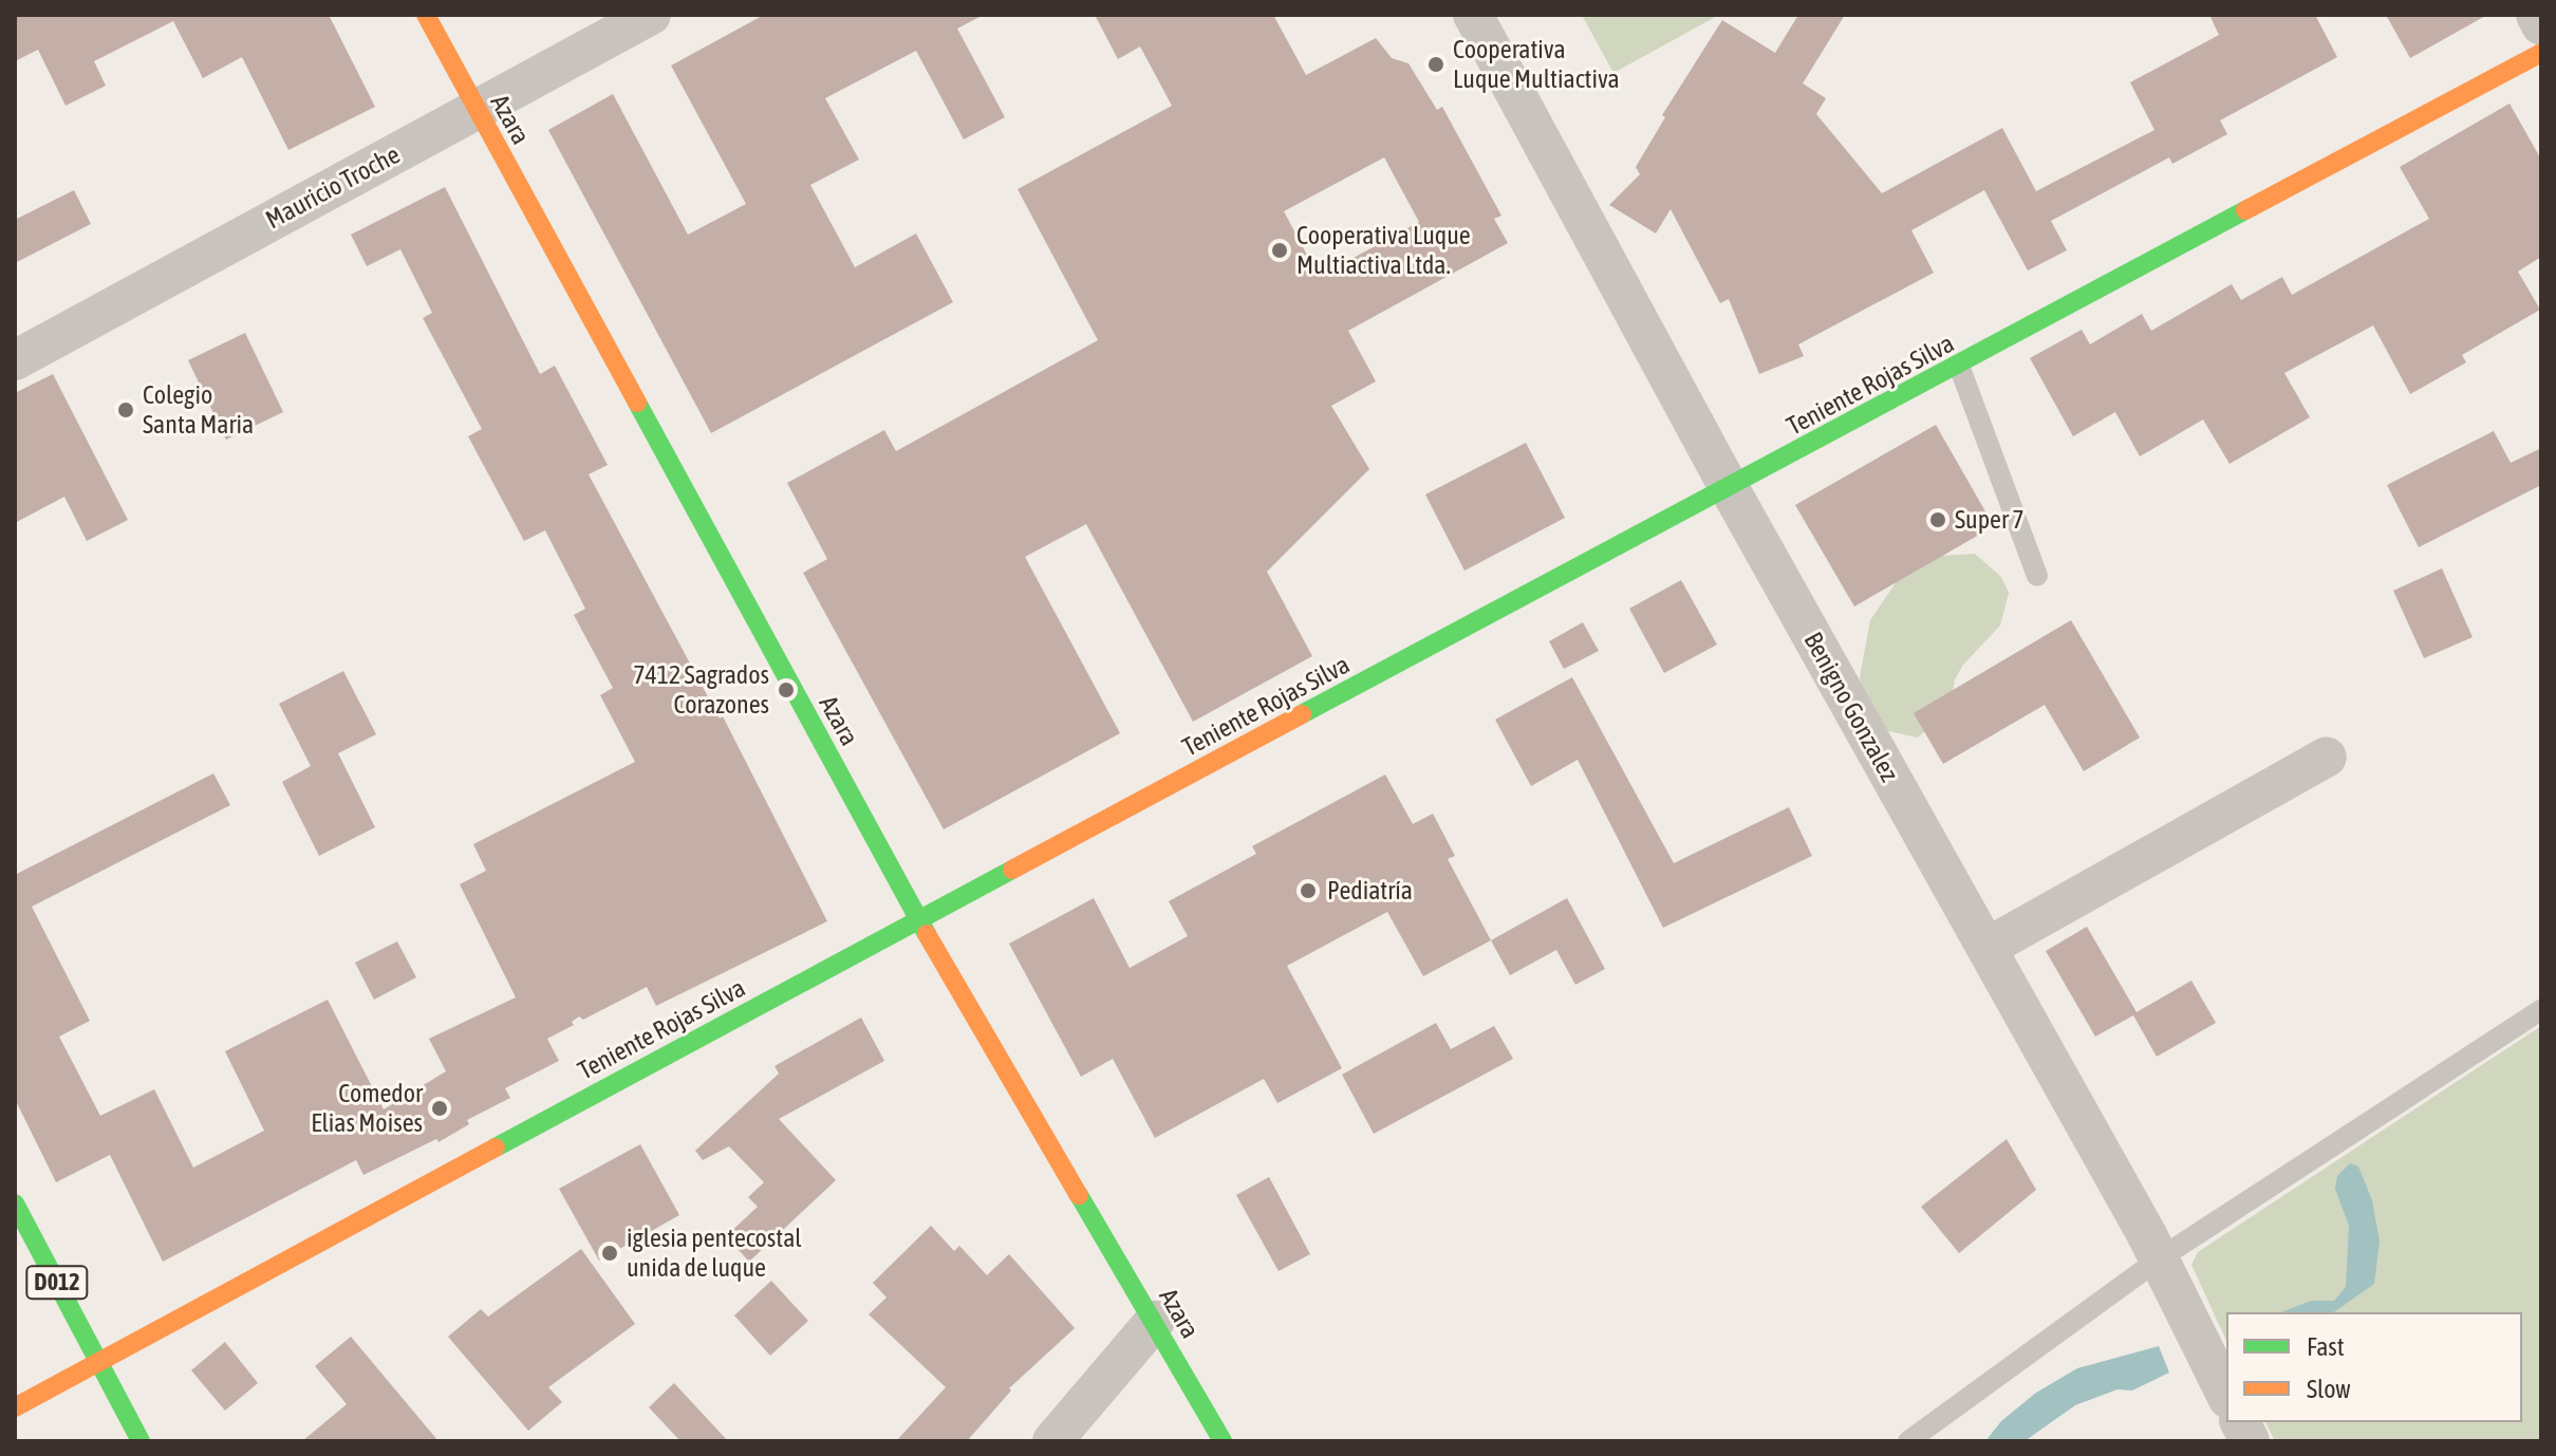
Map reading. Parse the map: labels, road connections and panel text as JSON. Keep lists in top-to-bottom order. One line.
{"streets":{"main road":["Azara","Teniente Rojas Silva","D012"],"street":["Mauricio Troche","Benigno Gonzalez"]},"crossings":[["Azara","Mauricio Troche"],["Azara","Teniente Rojas Silva"],["Teniente Rojas Silva","Benigno Gonzalez"],["Teniente Rojas Silva","D012"]],"places":["Cooperativa Luque Multiactiva","Cooperativa Luque Multiactiva Ltda.","Colegio Santa Maria","Super 7","7412 Sagrados Corazones","Pediatría","Comedor Elias Moises","iglesia pentecostal unida de luque"],"legend":["Fast","Slow"]}
